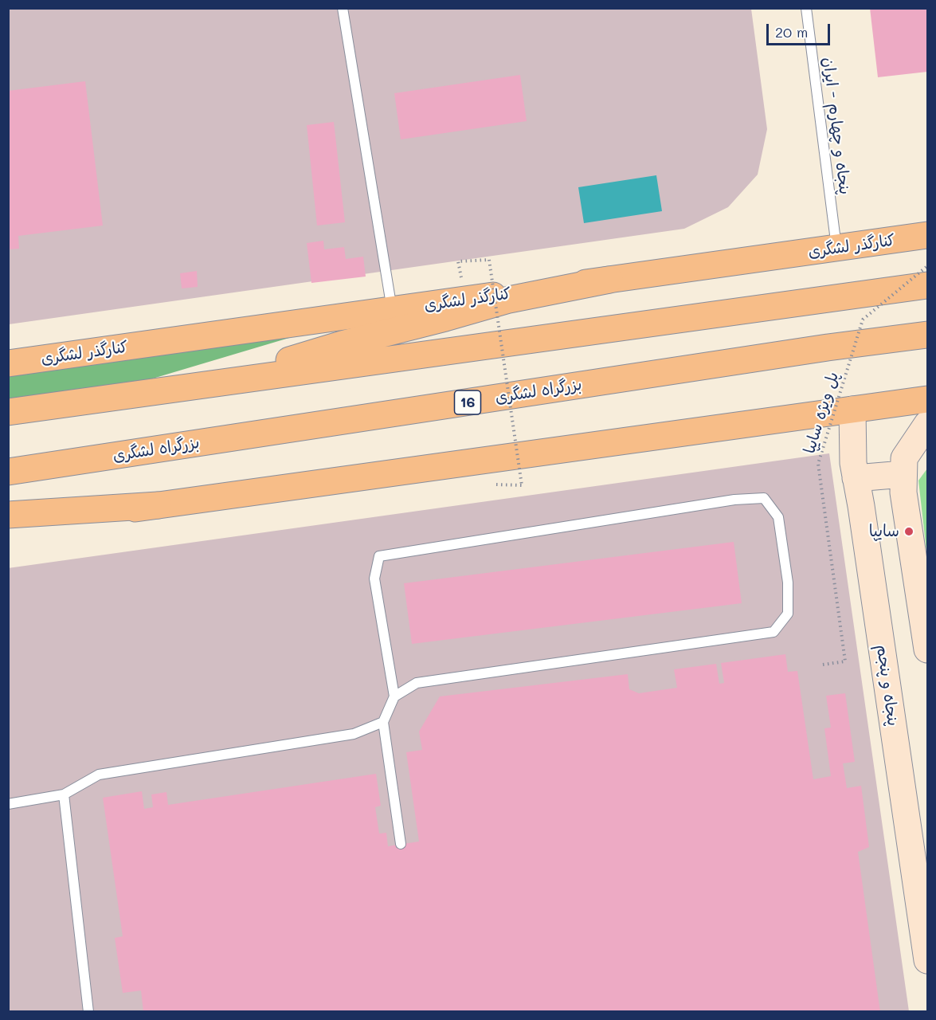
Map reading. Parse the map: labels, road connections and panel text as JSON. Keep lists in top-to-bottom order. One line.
{"streets":{"main road":["کنارگذر لشگری","بزرگراه لشگری","16","پنجاه و پنجم"],"lane":["پنجاه و چهارم - ایران"],"path":["پل ویژه سایپا"]},"crossings":[["پنجاه و چهارم - ایران","کنارگذر لشگری"]],"places":["سایپا"],"scale_bar":"20 m"}
